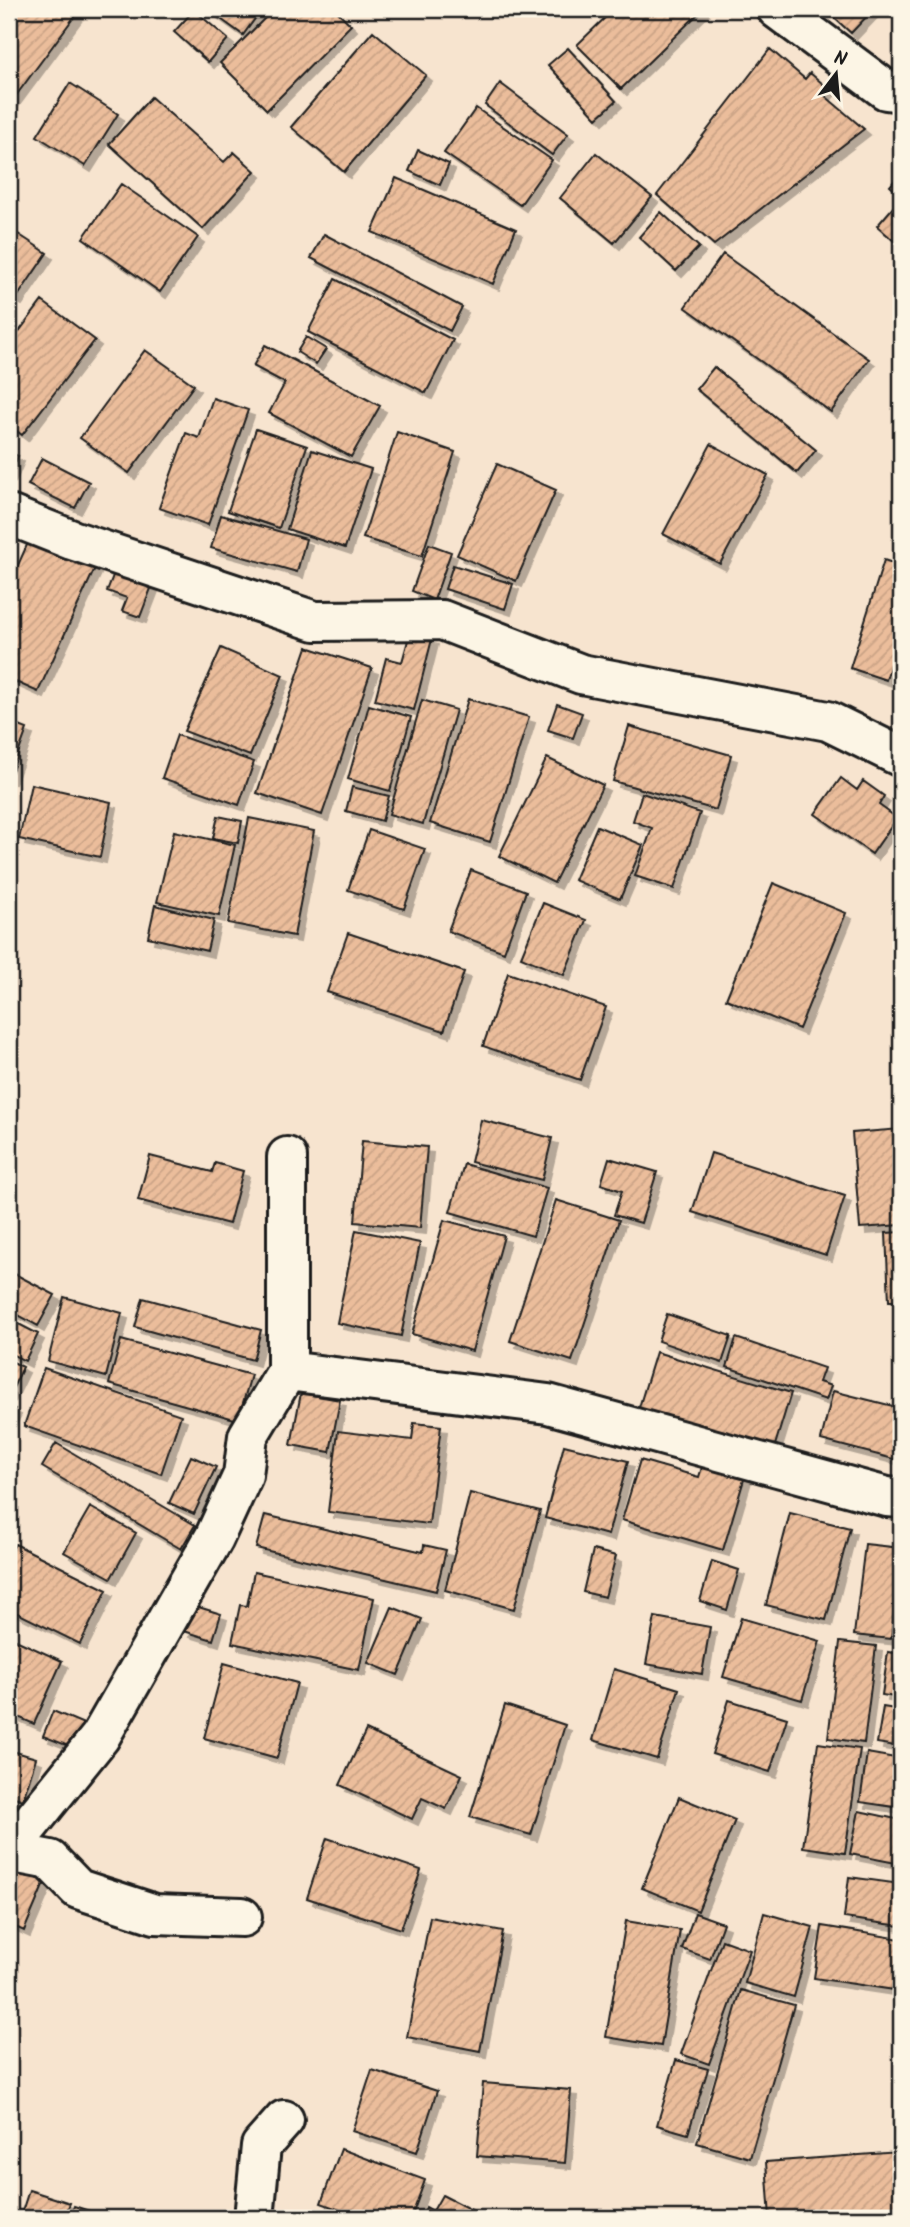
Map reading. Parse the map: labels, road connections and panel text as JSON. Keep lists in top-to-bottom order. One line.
{"north":"top"}
